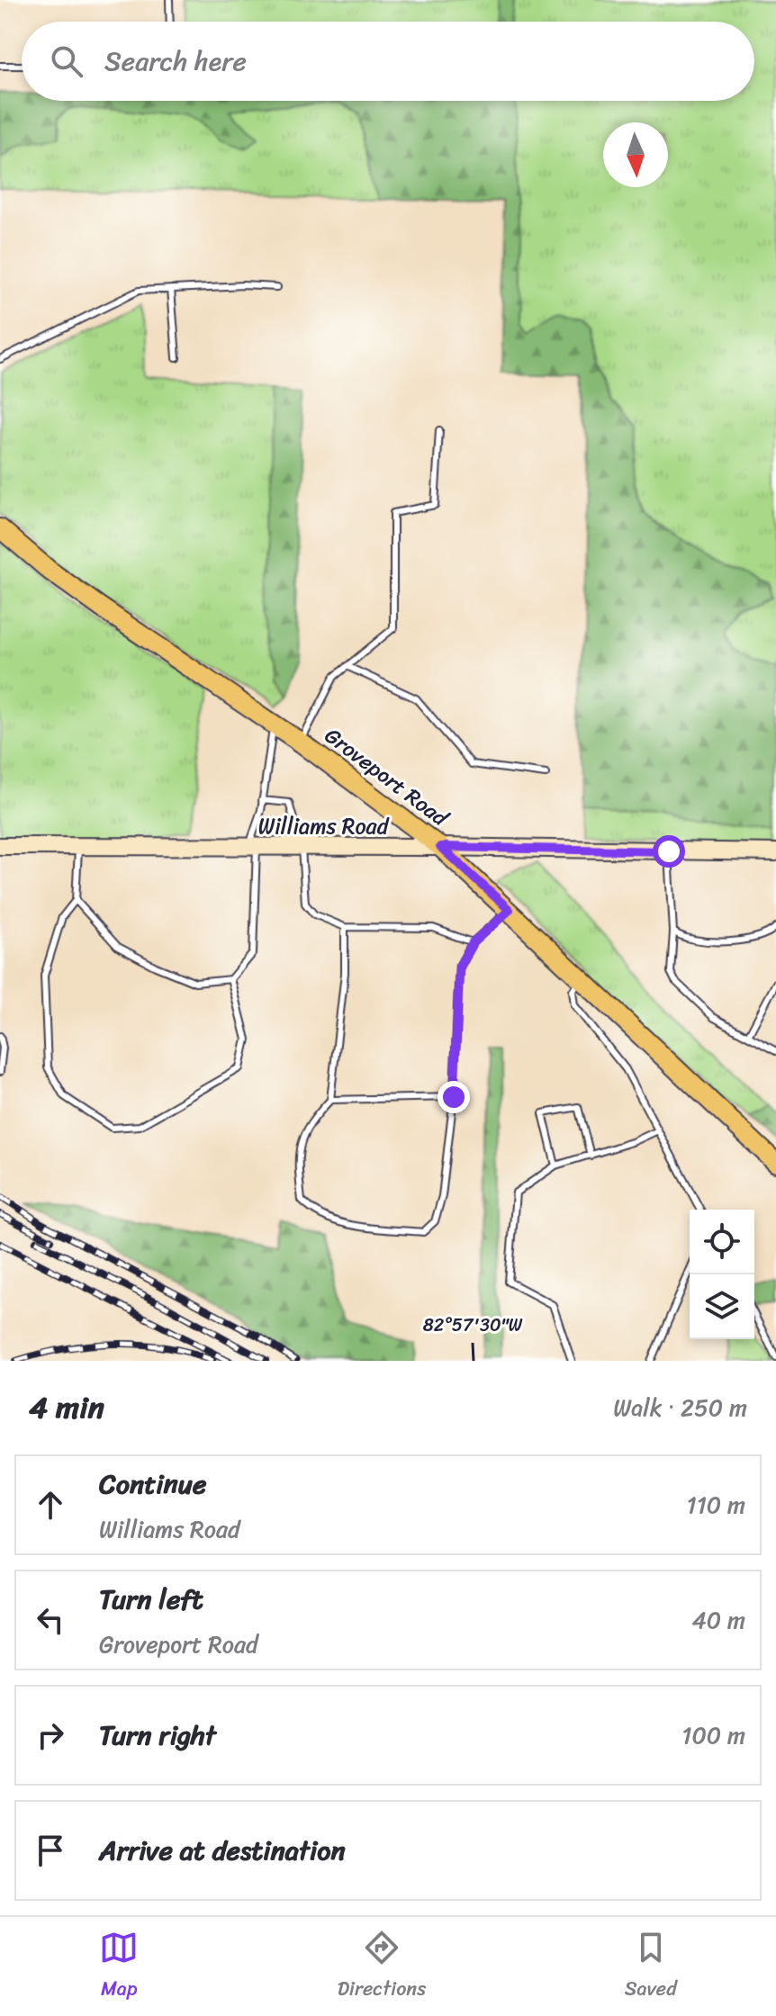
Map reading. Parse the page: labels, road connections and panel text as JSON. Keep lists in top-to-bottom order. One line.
{"streets":{"main road":["Groveport Road","Williams Road"]},"crossings":[["Groveport Road","Williams Road"]],"north":"bottom","page":{"search":"Search here","heading":["4 min","Walk · 250 m"],"list":[["Continue","Williams Road","110 m"],["Turn left","Groveport Road","40 m"],["Turn right","100 m"],"Arrive at destination"],"nav":["Map","Directions","Saved"]},"coordinates":["82°57'30\"W"]}
